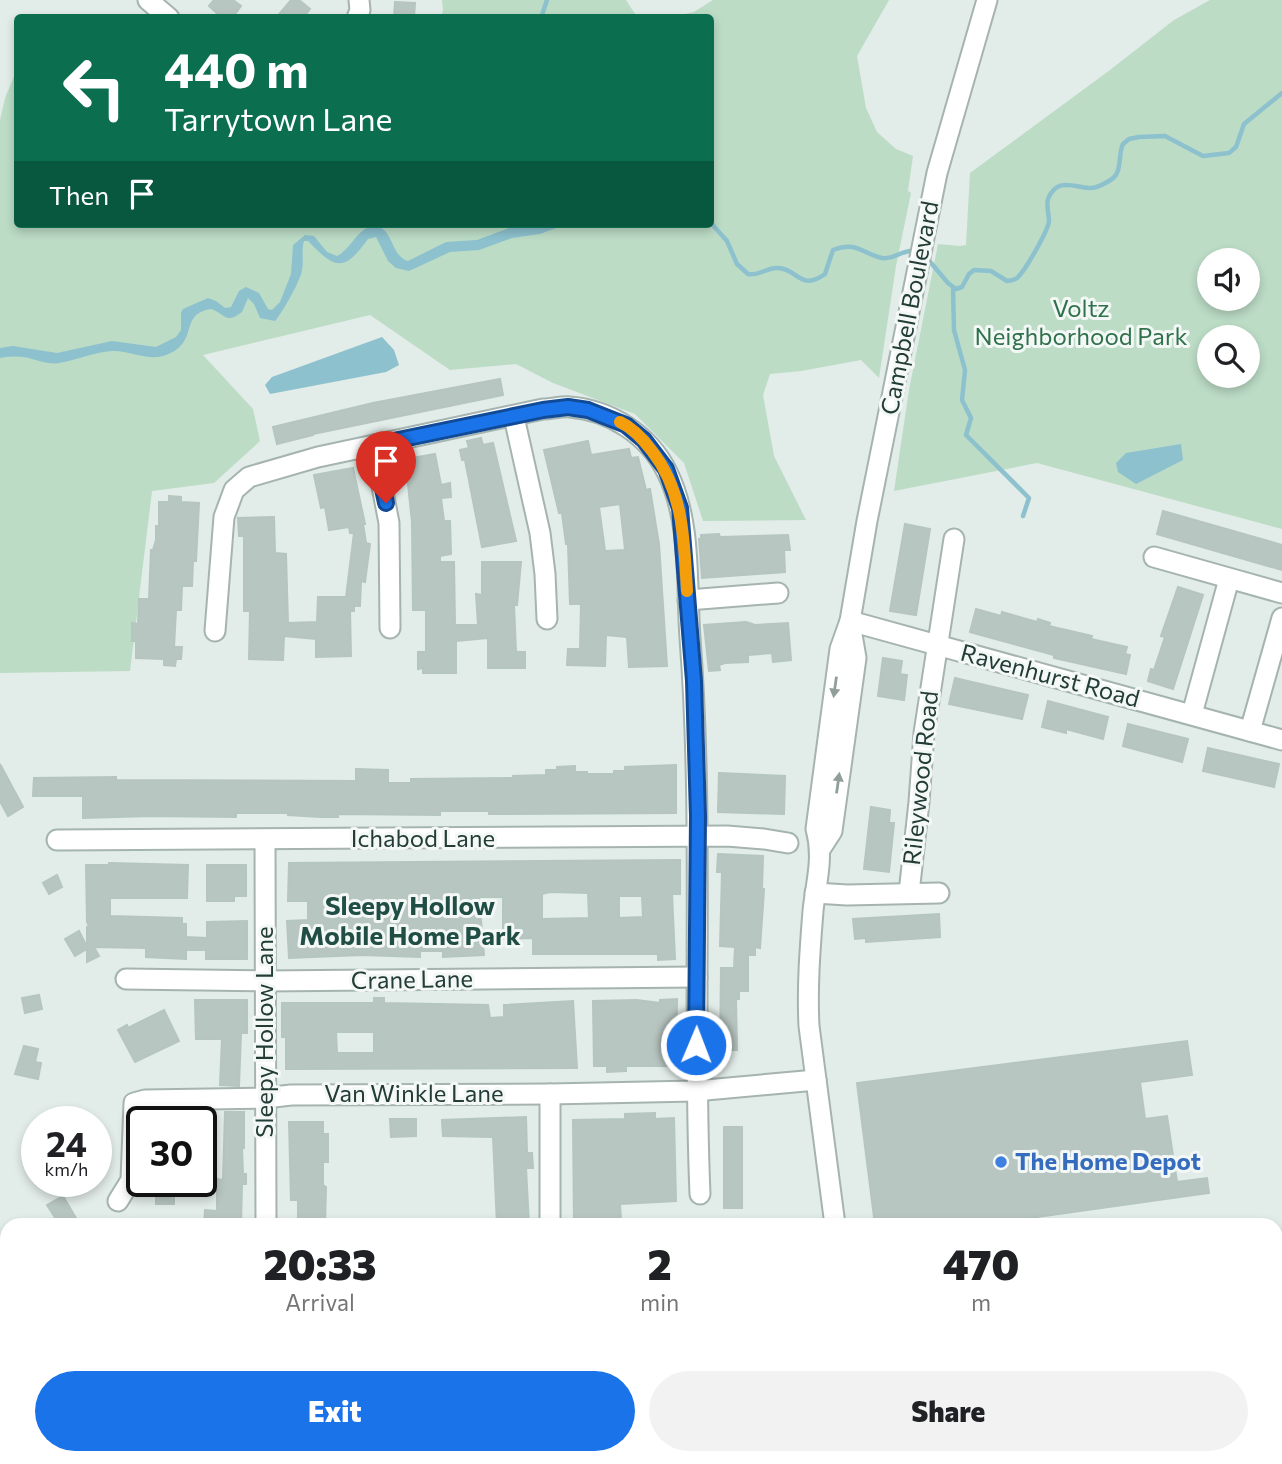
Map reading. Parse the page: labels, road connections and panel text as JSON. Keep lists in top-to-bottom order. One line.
{"streets":{"street":["Campbell Boulevard","Ravenhurst Road","Rileywood Road","Ichabod Lane","Crane Lane","Sleepy Hollow Lane","Van Winkle Lane"]},"crossings":[["Campbell Boulevard","Ravenhurst Road"],["Campbell Boulevard","Rileywood Road"],["Campbell Boulevard","Van Winkle Lane"],["Ravenhurst Road","Rileywood Road"],["Ichabod Lane","Sleepy Hollow Lane"],["Crane Lane","Sleepy Hollow Lane"],["Sleepy Hollow Lane","Van Winkle Lane"]],"districts":["Sleepy Hollow Mobile Home Park"],"parks":["Voltz Neighborhood Park"],"places":["The Home Depot"],"page":{"turn":["440 m","Tarrytown Lane"],"then":"Then","speed":"24 km/h","limit":"30","eta":["20:33","Arrival","2","min","470","m"],"buttons":["Exit","Share"]}}
